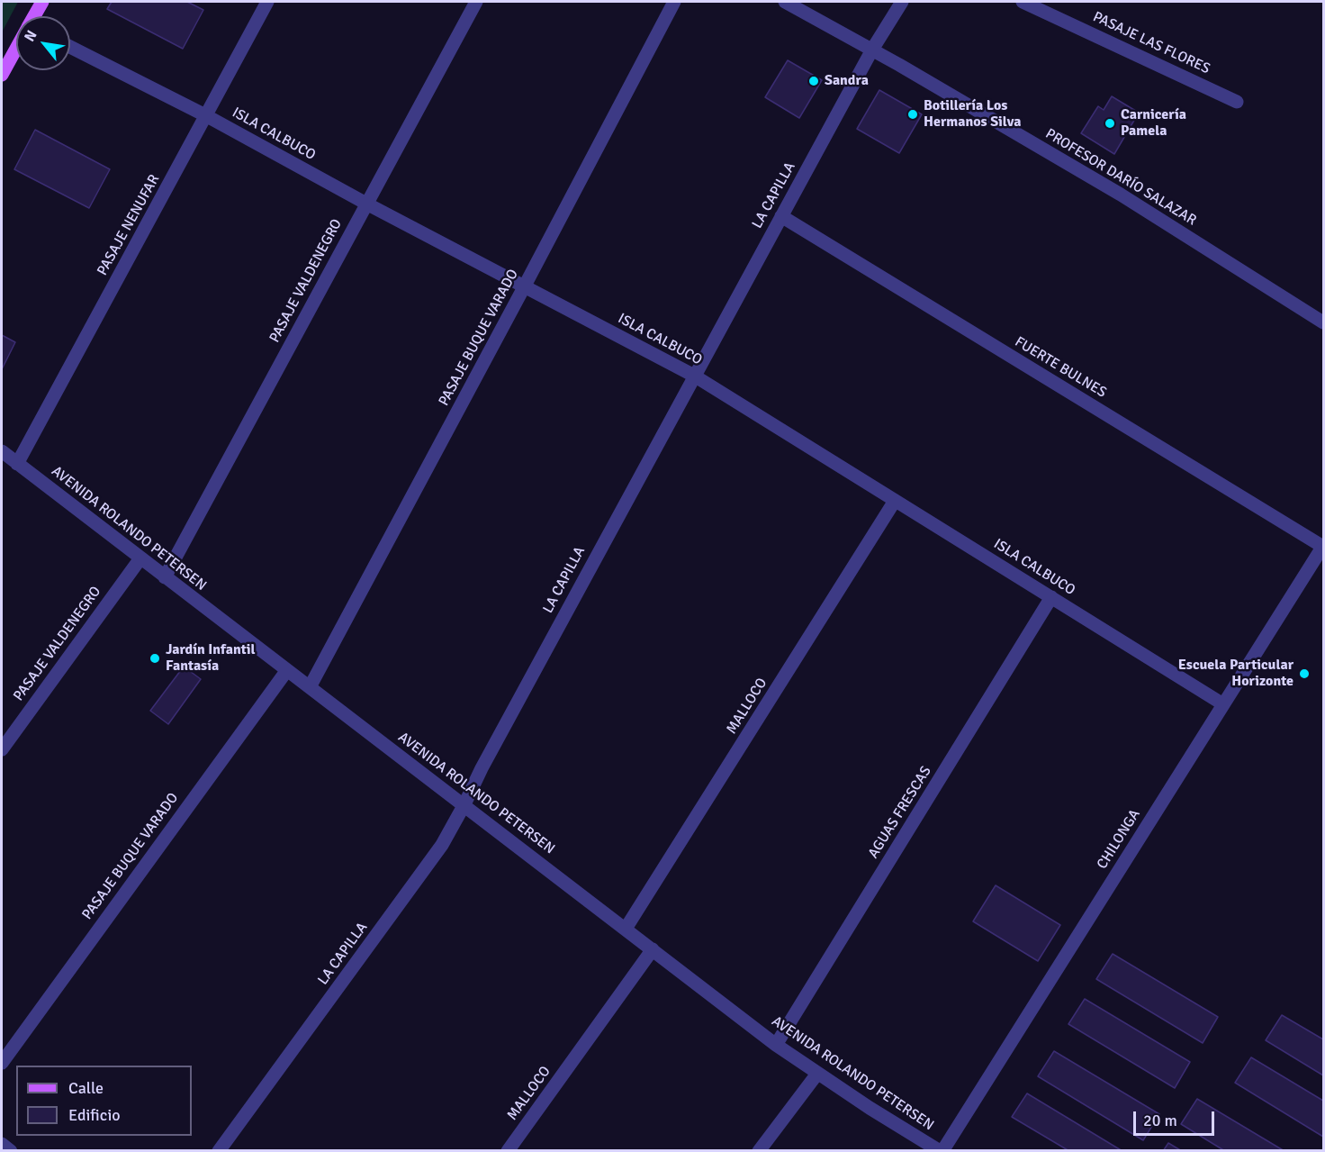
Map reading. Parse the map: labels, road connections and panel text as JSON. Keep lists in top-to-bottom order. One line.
{"streets":{"street":["PASAJE LAS FLORES","ISLA CALBUCO","PROFESOR DARÍO SALAZAR","LA CAPILLA","PASAJE NENUFAR","PASAJE VALDENEGRO","PASAJE BUQUE VARADO","FUERTE BULNES","AVENIDA ROLANDO PETERSEN","MALLOCO","AGUAS FRESCAS","CHILONGA"]},"crossings":[["ISLA CALBUCO","LA CAPILLA"],["ISLA CALBUCO","PASAJE NENUFAR"],["ISLA CALBUCO","PASAJE VALDENEGRO"],["ISLA CALBUCO","PASAJE BUQUE VARADO"],["ISLA CALBUCO","MALLOCO"],["ISLA CALBUCO","AGUAS FRESCAS"],["ISLA CALBUCO","CHILONGA"],["PROFESOR DARÍO SALAZAR","LA CAPILLA"],["LA CAPILLA","FUERTE BULNES"],["LA CAPILLA","AVENIDA ROLANDO PETERSEN"],["PASAJE NENUFAR","AVENIDA ROLANDO PETERSEN"],["PASAJE VALDENEGRO","AVENIDA ROLANDO PETERSEN"],["PASAJE BUQUE VARADO","AVENIDA ROLANDO PETERSEN"],["FUERTE BULNES","CHILONGA"],["AVENIDA ROLANDO PETERSEN","MALLOCO"],["AVENIDA ROLANDO PETERSEN","AGUAS FRESCAS"],["AVENIDA ROLANDO PETERSEN","CHILONGA"]],"places":["Sandra","Botillería Los Hermanos Silva","Carnicería Pamela","Jardín Infantil Fantasía","Escuela Particular Horizonte"],"legend":["Calle","Edificio"],"scale_bar":"20 m","north":"top left"}
